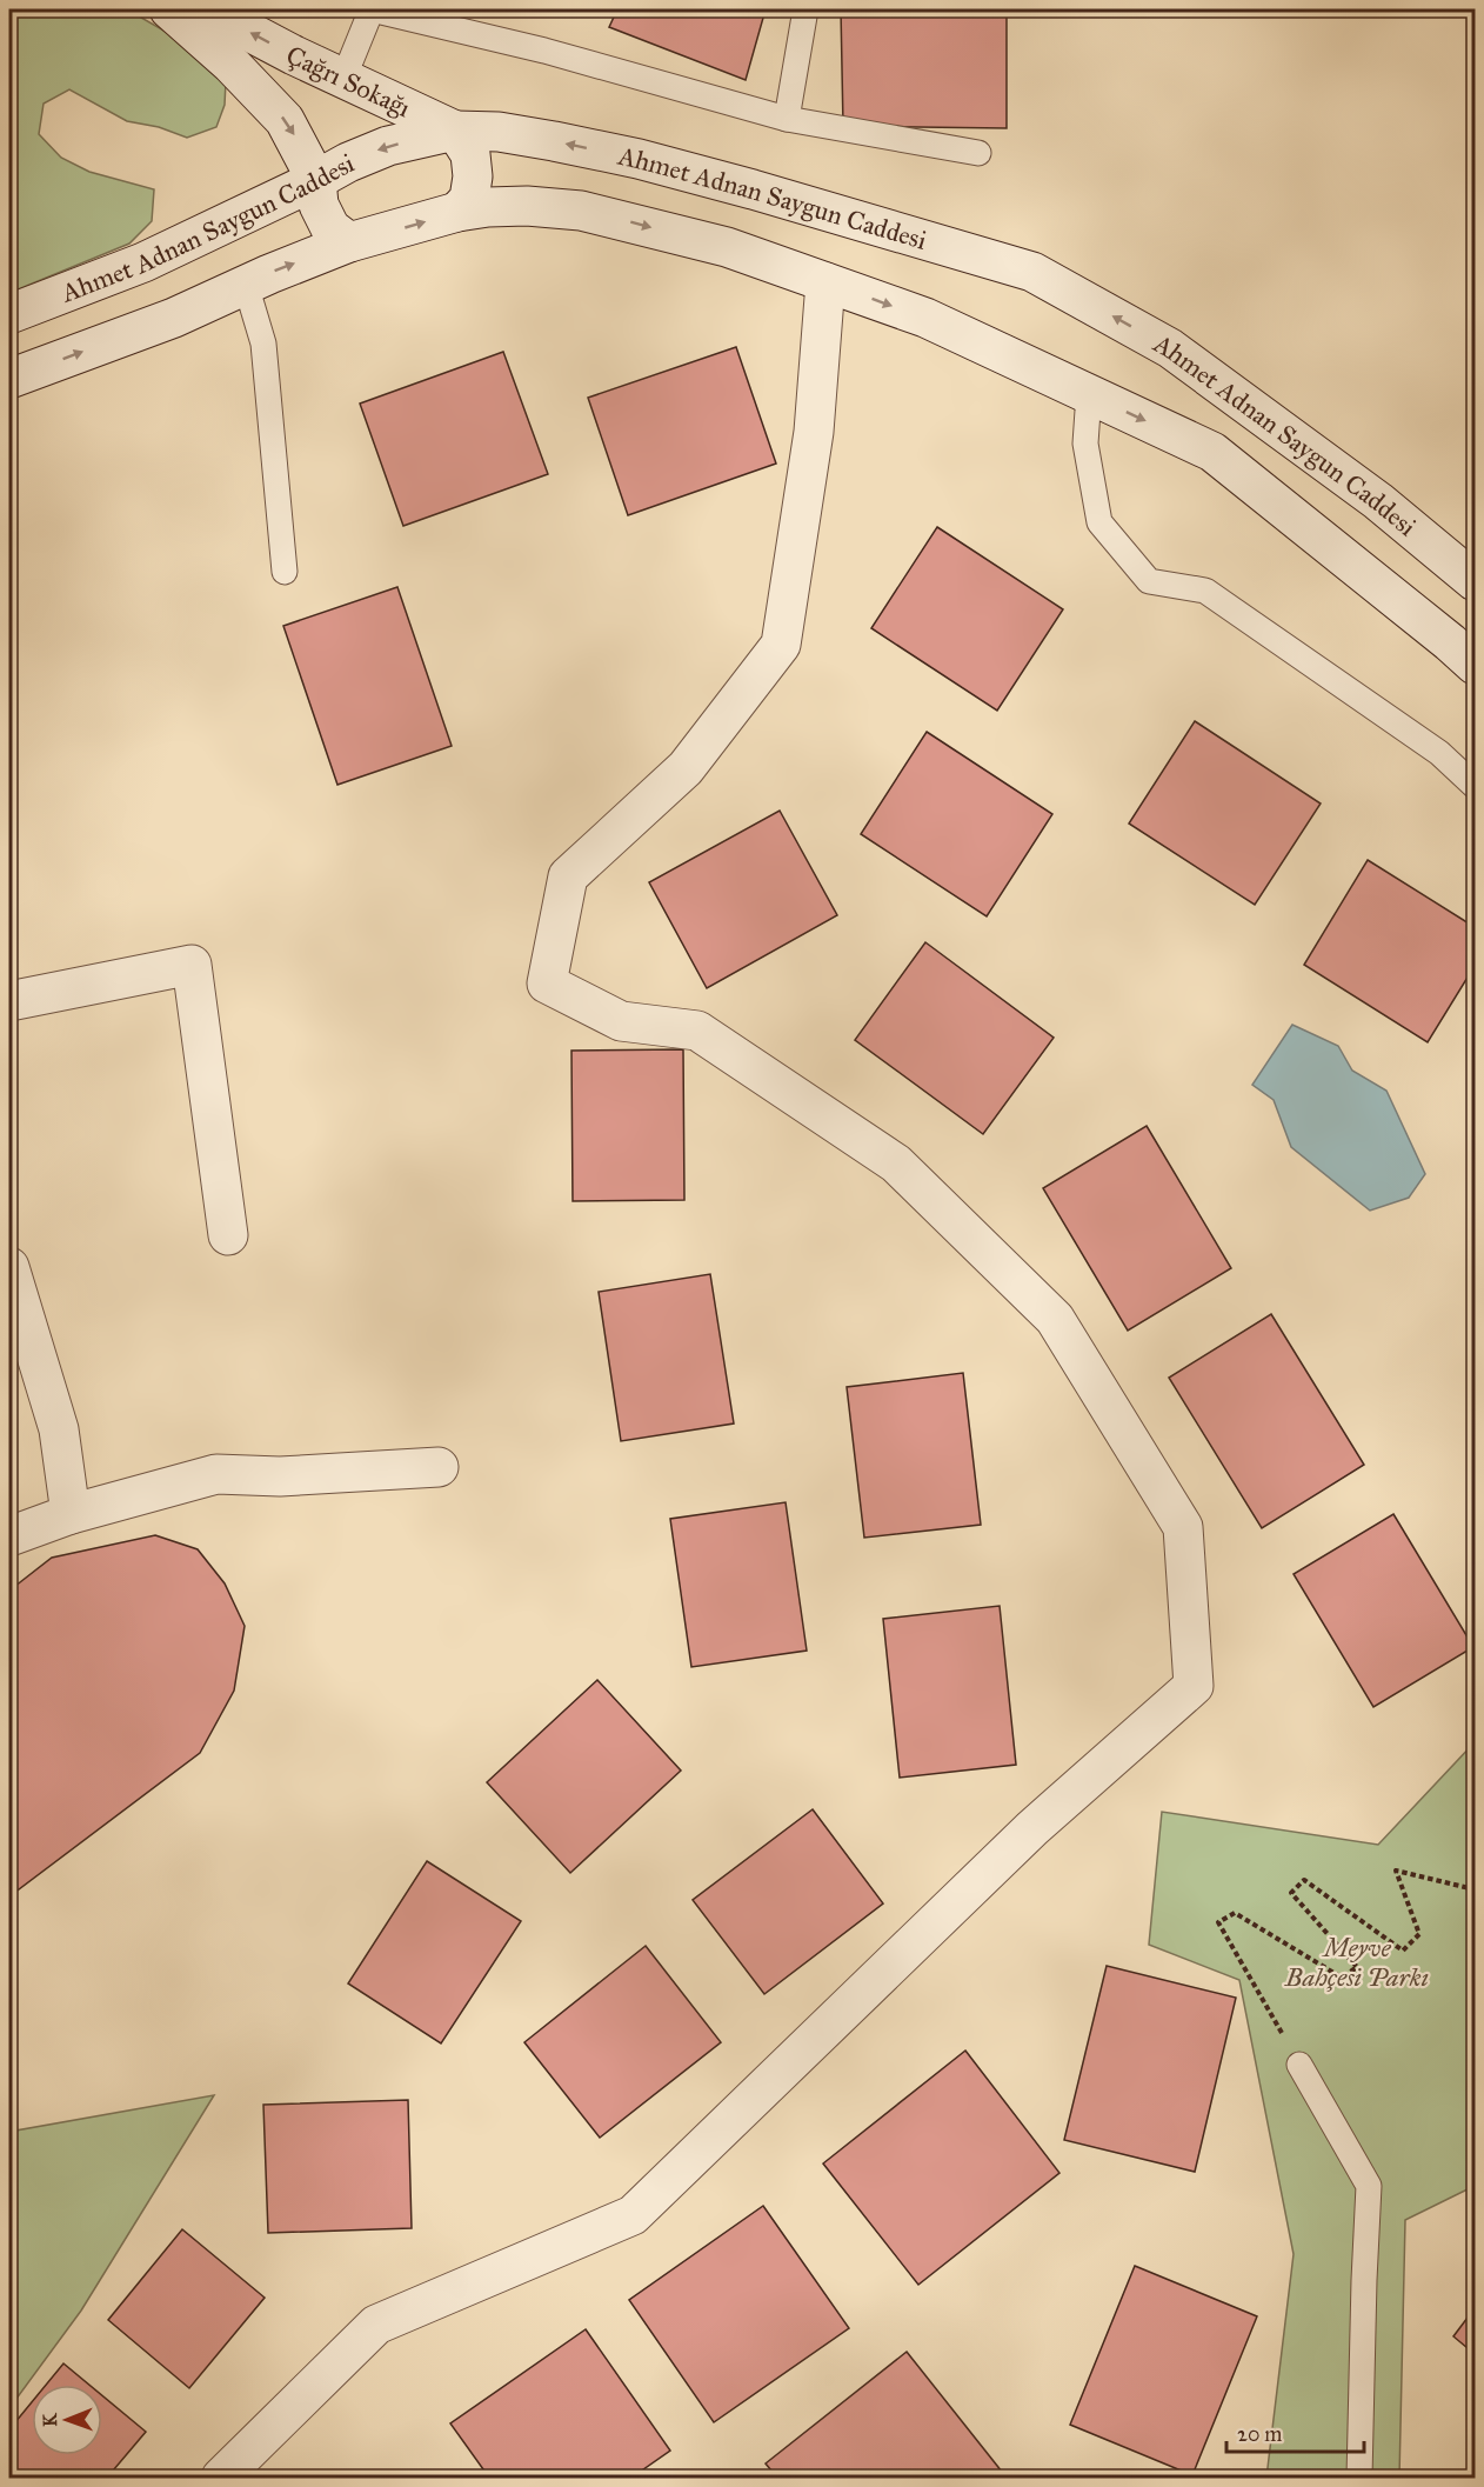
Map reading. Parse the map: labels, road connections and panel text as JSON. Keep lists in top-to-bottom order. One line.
{"streets":{"street":["Çağrı Sokağı","Ahmet Adnan Saygun Caddesi"]},"crossings":[["Çağrı Sokağı","Ahmet Adnan Saygun Caddesi"]],"parks":["Meyve Bahçesi Parkı"],"scale_bar":"20 m","north":"left"}
